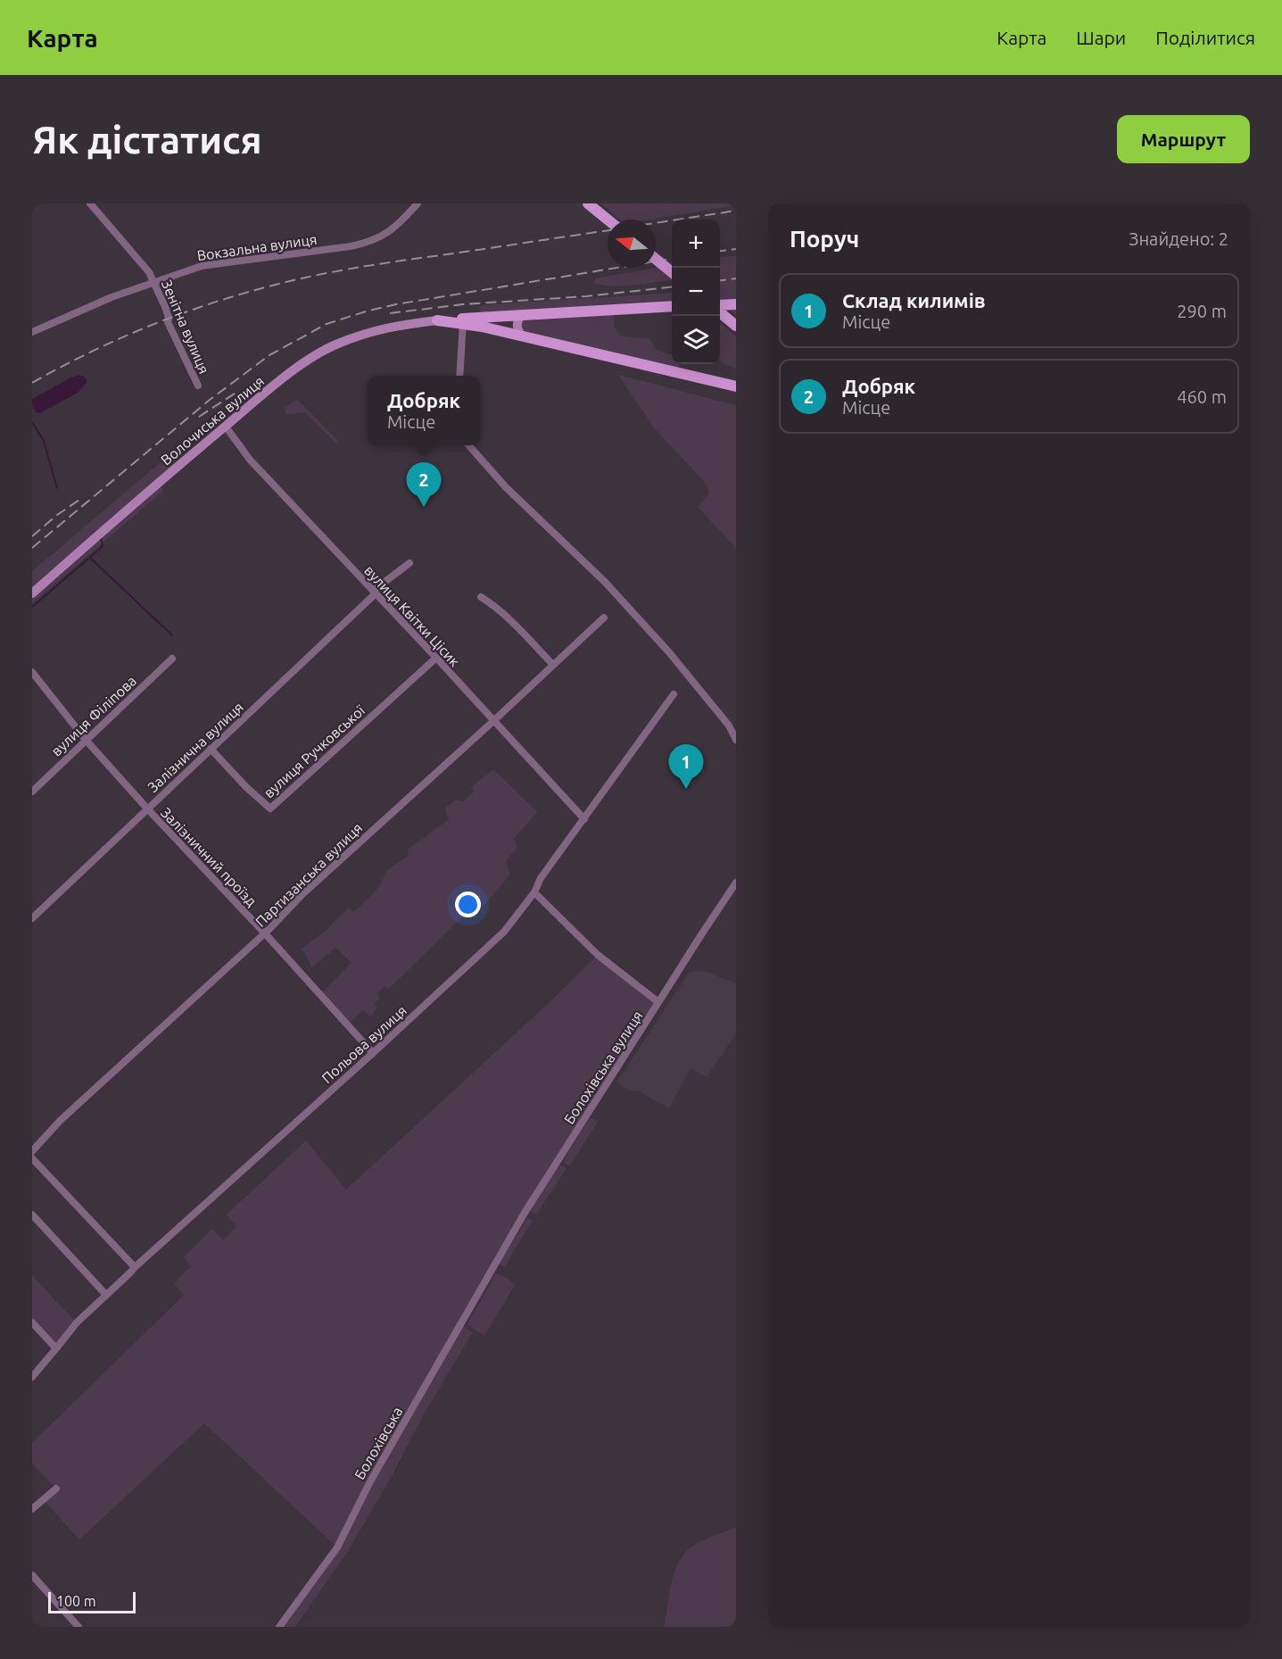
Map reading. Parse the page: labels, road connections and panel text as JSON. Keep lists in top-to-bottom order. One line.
{"streets":{"main road":["Волочиська вулиця"],"street":["Вокзальна вулиця","Зенітна вулиця","вулиця Квітки Цісик","вулиця Філіпова","Залізнична вулиця","вулиця Ручковської","Залізничний проїзд","Партизанська вулиця","Польова вулиця","Болохівська вулиця","Болохівська"]},"crossings":[["Вокзальна вулиця","Зенітна вулиця"],["Волочиська вулиця","вулиця Квітки Цісик"],["вулиця Квітки Цісик","Залізнична вулиця"],["вулиця Квітки Цісик","вулиця Ручковської"],["вулиця Квітки Цісик","Партизанська вулиця"],["вулиця Квітки Цісик","Польова вулиця"],["вулиця Філіпова","Залізничний проїзд"],["Залізнична вулиця","вулиця Ручковської"],["Залізнична вулиця","Залізничний проїзд"],["Залізничний проїзд","Партизанська вулиця"],["Залізничний проїзд","Польова вулиця"],["Болохівська вулиця","Болохівська"]],"scale_bar":"100 m","north":"left","page":{"header":"Карта","nav":["Карта","Шари","Поділитися"],"buttons":"Маршрут","title":"Як дістатися","heading":["Поруч","Знайдено: 2"],"map_buttons":["+","−"],"list":[{"mark":"1","name":"Склад килимів","note":"Місце","value":"290 m"},{"mark":"2","name":"Добряк","note":"Місце","value":"460 m"}],"popup":["Добряк","Місце"],"pins":["2","1"],"scale":"100 m"}}
